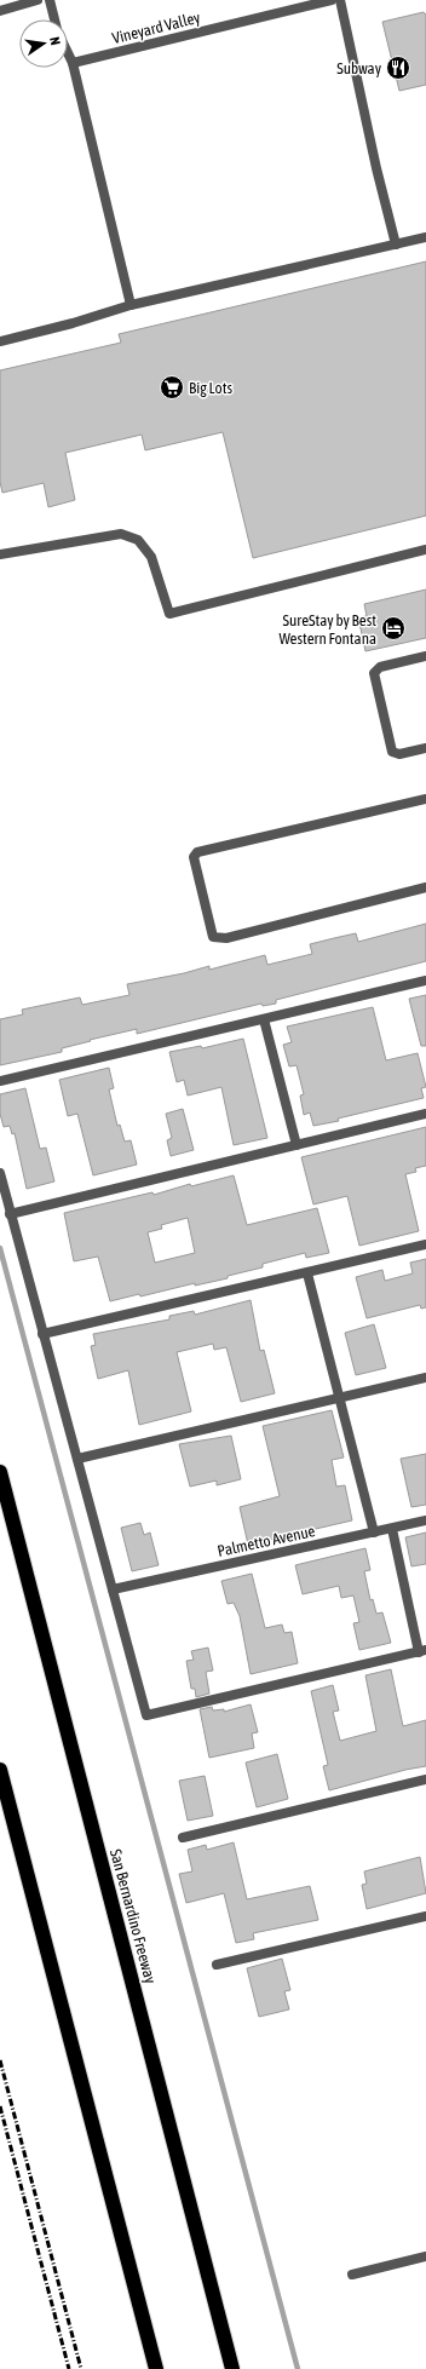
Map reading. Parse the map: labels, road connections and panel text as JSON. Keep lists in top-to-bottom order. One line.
{"streets":{"highway":["San Bernardino Freeway"],"lane":["Vineyard Valley","Palmetto Avenue"]},"places":{"restaurant":["Subway"],"supermarket":["Big Lots"],"hotel":["SureStay by Best Western Fontana"]},"north":"right"}
